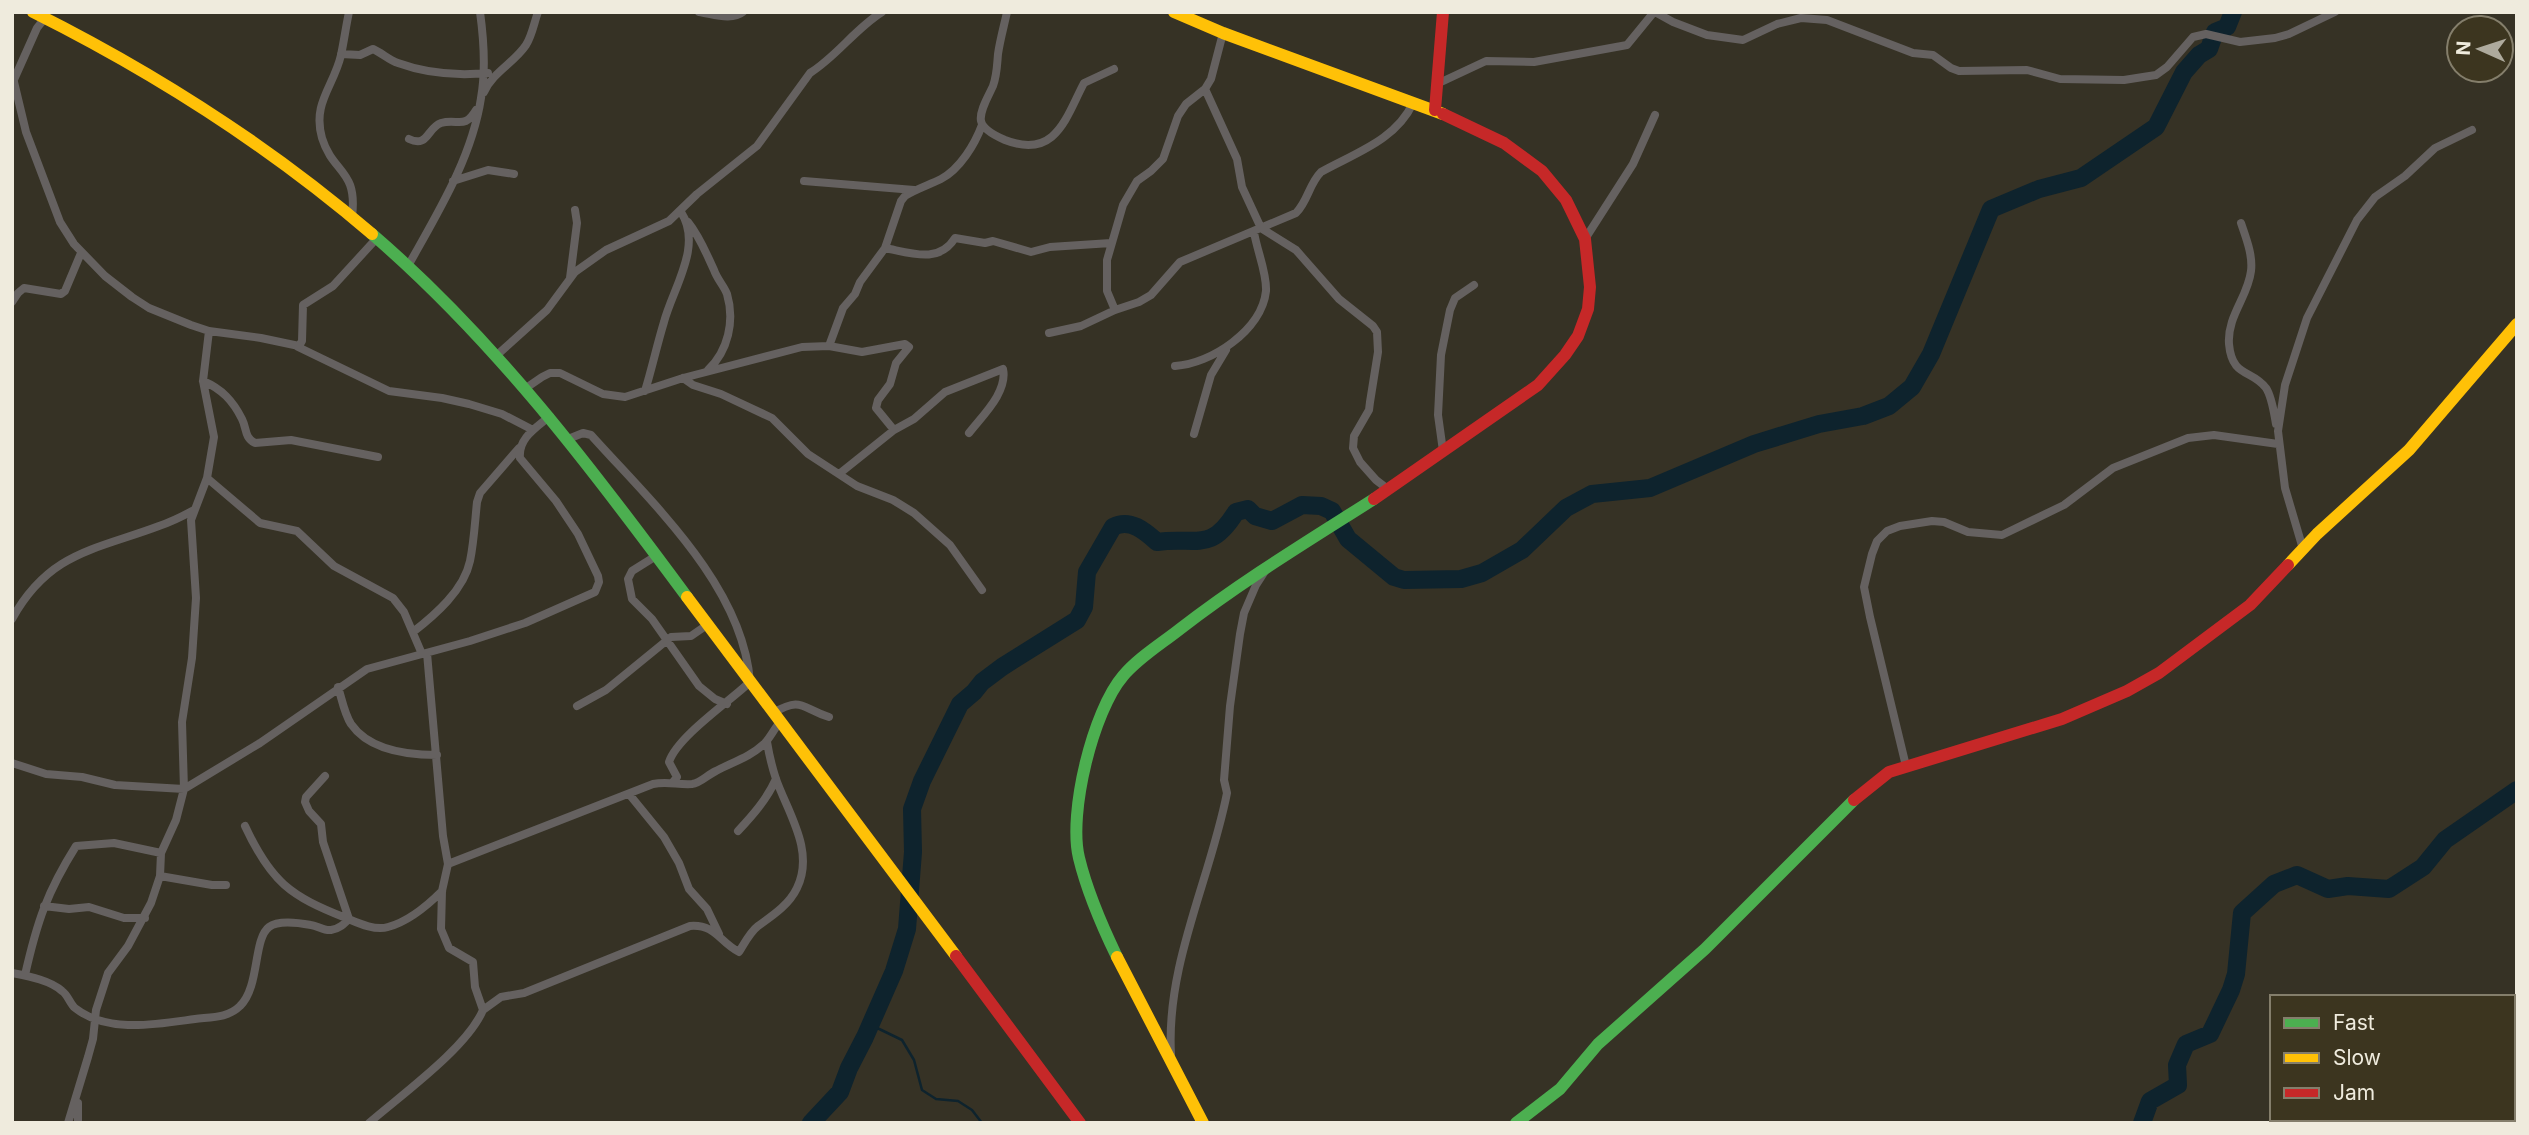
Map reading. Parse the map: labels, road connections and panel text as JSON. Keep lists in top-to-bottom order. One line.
{"legend":["Fast","Slow","Jam"],"north":"left"}
